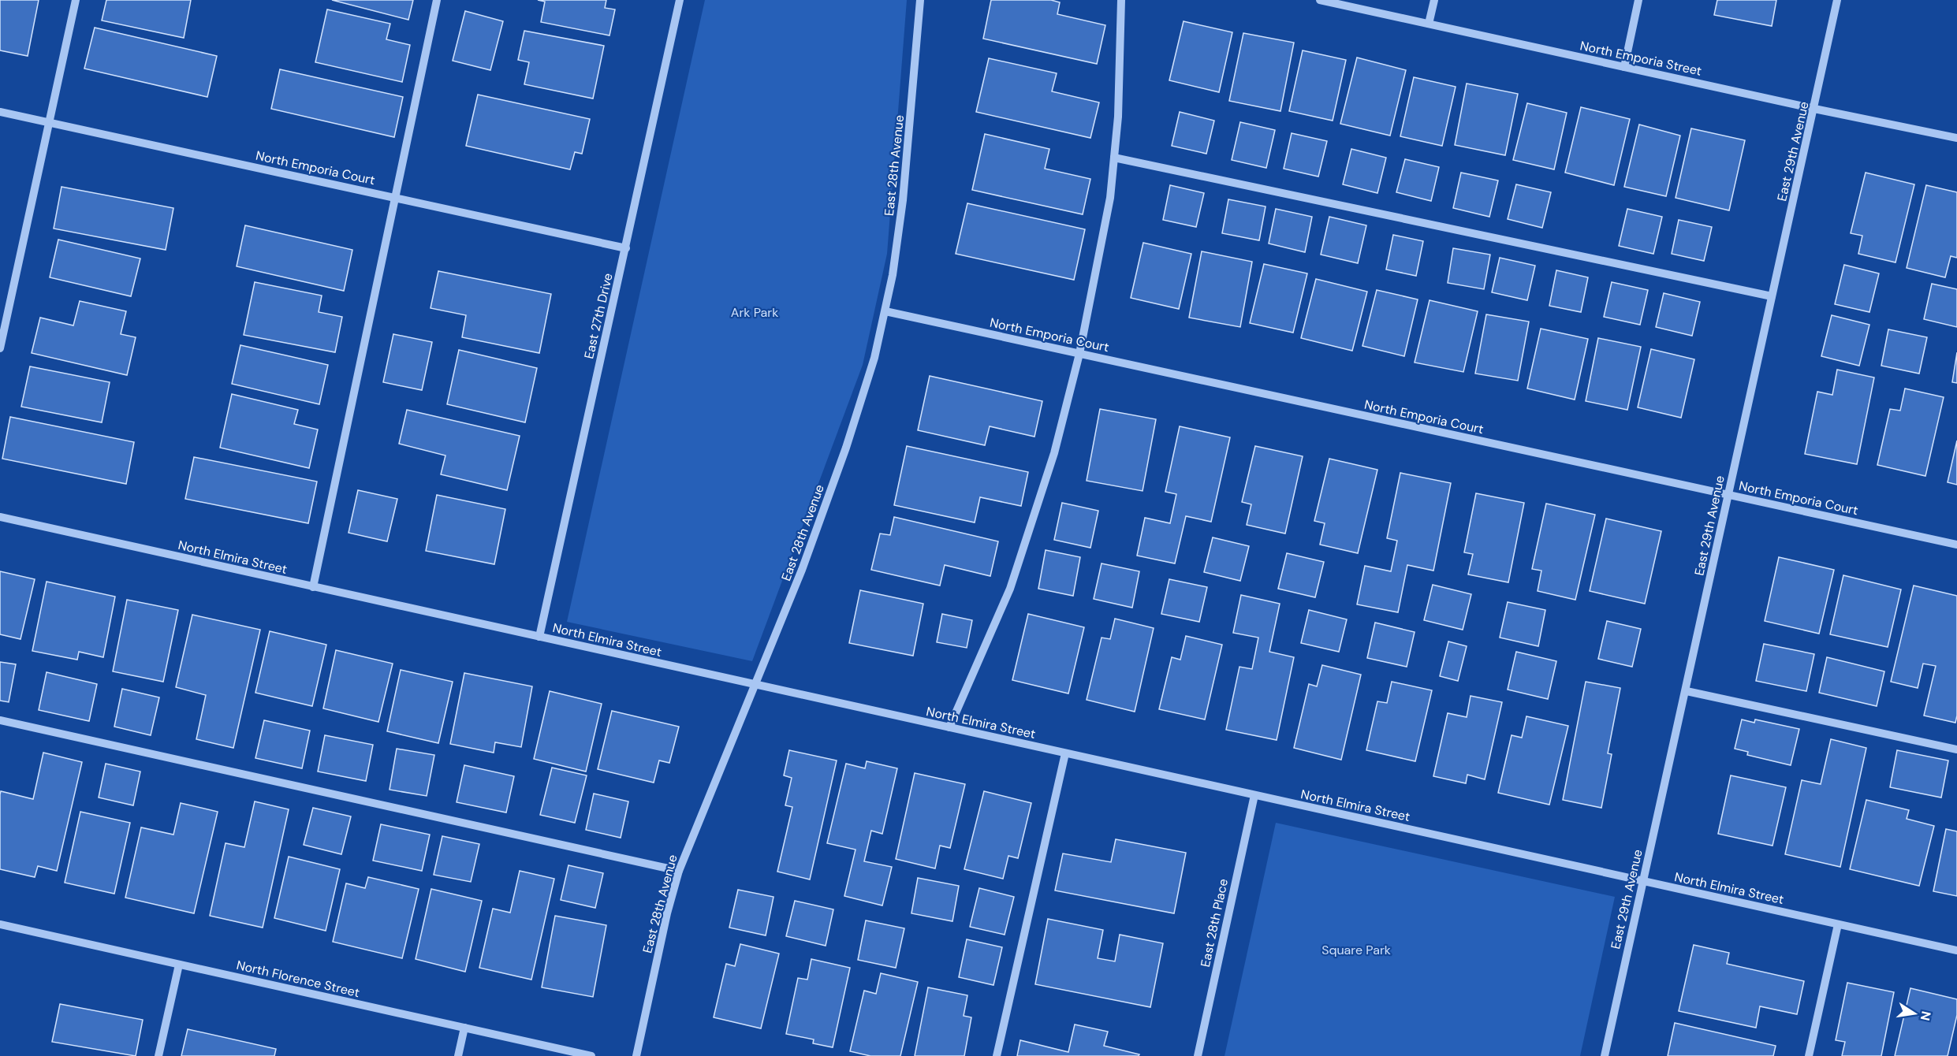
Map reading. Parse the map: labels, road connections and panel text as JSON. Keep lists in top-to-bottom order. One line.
{"streets":{"street":["North Emporia Street","East 29th Avenue","East 28th Avenue","North Emporia Court","East 27th Drive","North Elmira Street","East 28th Place","North Florence Street"]},"crossings":[["North Emporia Street","East 29th Avenue"],["East 29th Avenue","North Emporia Court"],["East 29th Avenue","North Elmira Street"],["East 28th Avenue","North Emporia Court"],["East 28th Avenue","North Elmira Street"],["North Emporia Court","East 27th Drive"],["East 27th Drive","North Elmira Street"],["North Elmira Street","East 28th Place"]],"parks":["Ark Park","Square Park"],"north":"right"}
